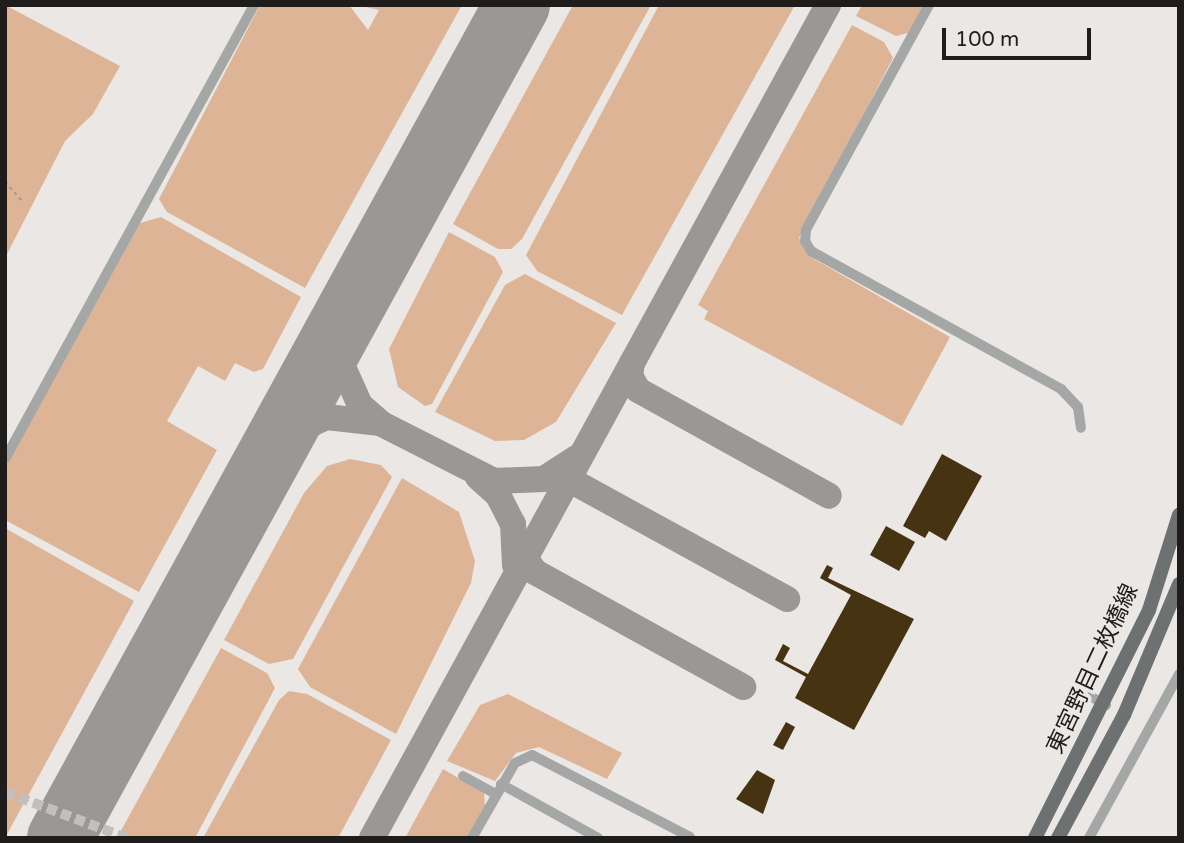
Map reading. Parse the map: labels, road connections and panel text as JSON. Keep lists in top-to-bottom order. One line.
{"streets":{"main road":["東宮野目二枚橋線"]},"scale_bar":"100 m"}
